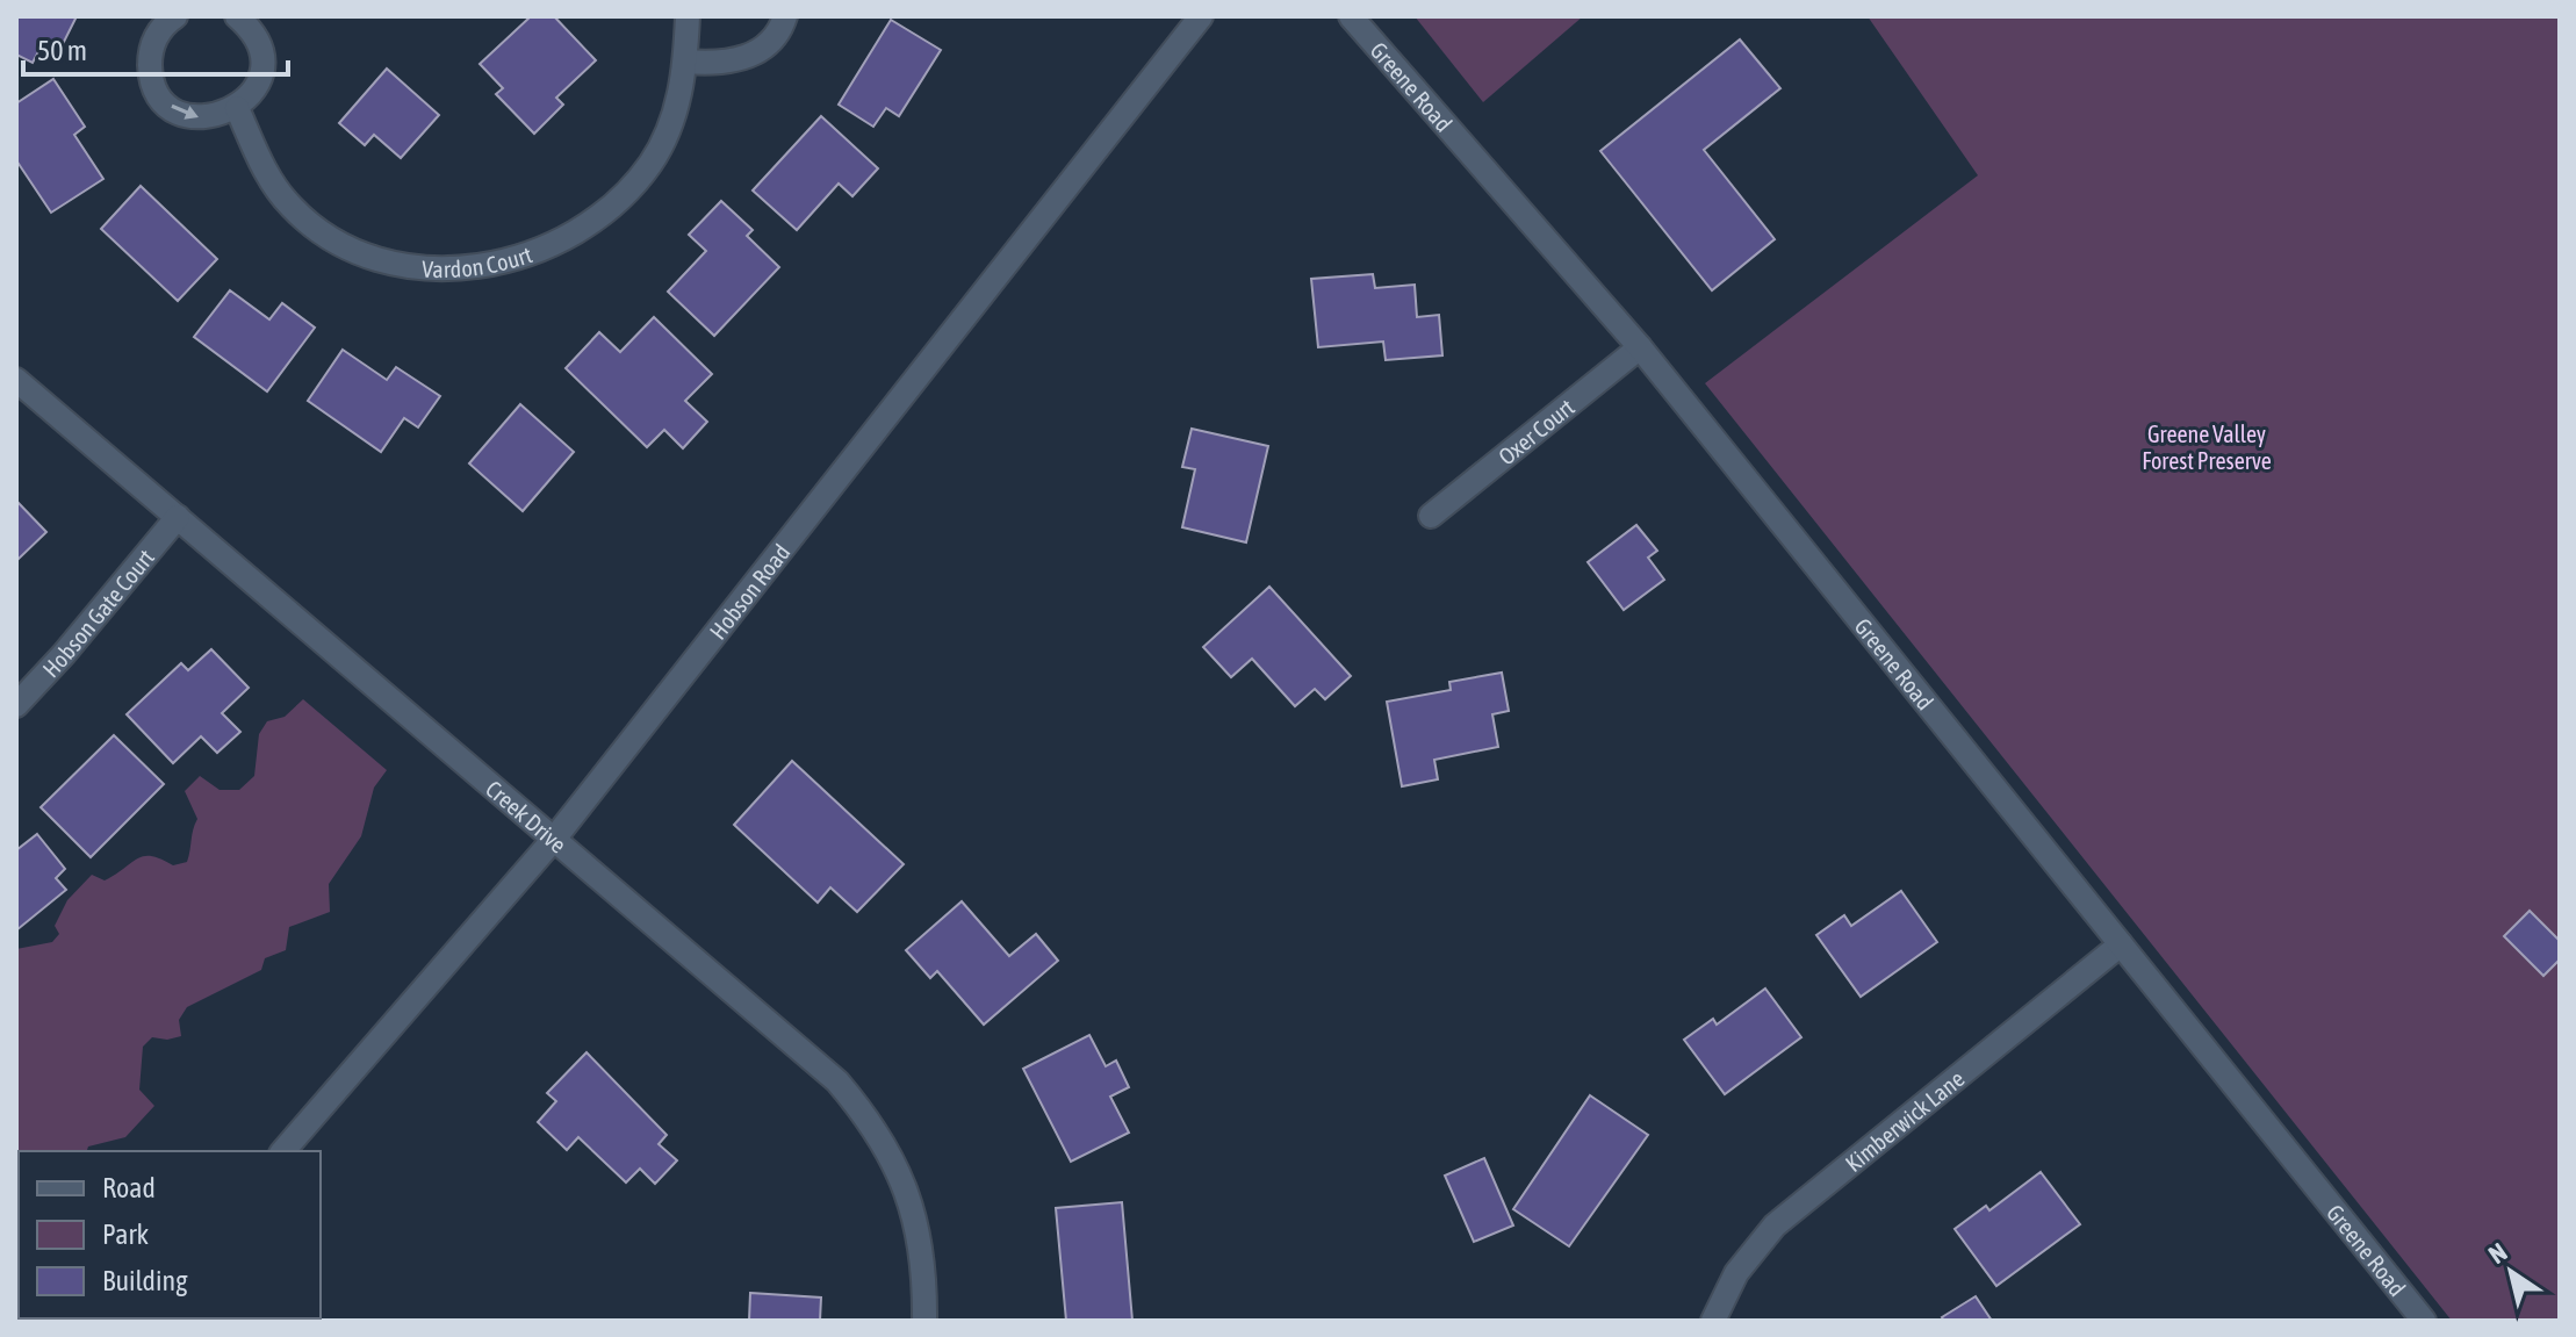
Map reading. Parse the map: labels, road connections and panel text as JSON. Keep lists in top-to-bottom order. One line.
{"streets":{"street":["Greene Road","Vardon Court","Oxer Court","Hobson Road","Hobson Gate Court","Creek Drive","Kimberwick Lane"]},"crossings":[["Greene Road","Oxer Court"],["Greene Road","Kimberwick Lane"],["Hobson Road","Creek Drive"],["Hobson Gate Court","Creek Drive"]],"parks":["Greene Valley Forest Preserve"],"legend":["Road","Park","Building"],"scale_bar":"50 m","north":"top left"}
